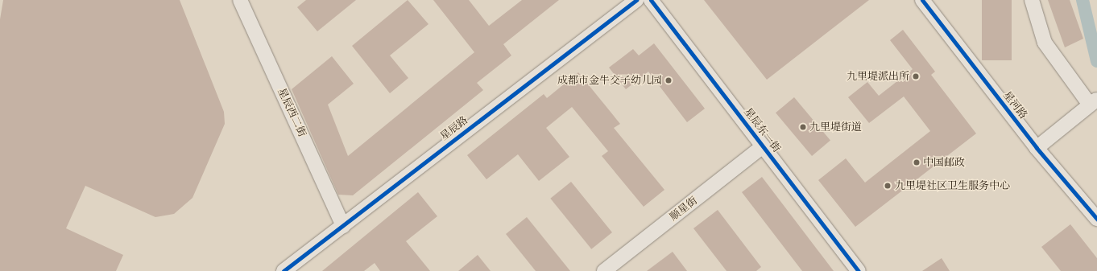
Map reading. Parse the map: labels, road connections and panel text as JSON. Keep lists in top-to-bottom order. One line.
{"streets":{"street":["星河路","星辰西二街","星辰路","星辰东一街","顺星街"]},"crossings":[["星辰西二街","星辰路"],["星辰东一街","顺星街"]],"places":["九里堤派出所","成都市金牛交子幼儿园","九里堤街道","中国邮政","九里堤社区卫生服务中心"]}
